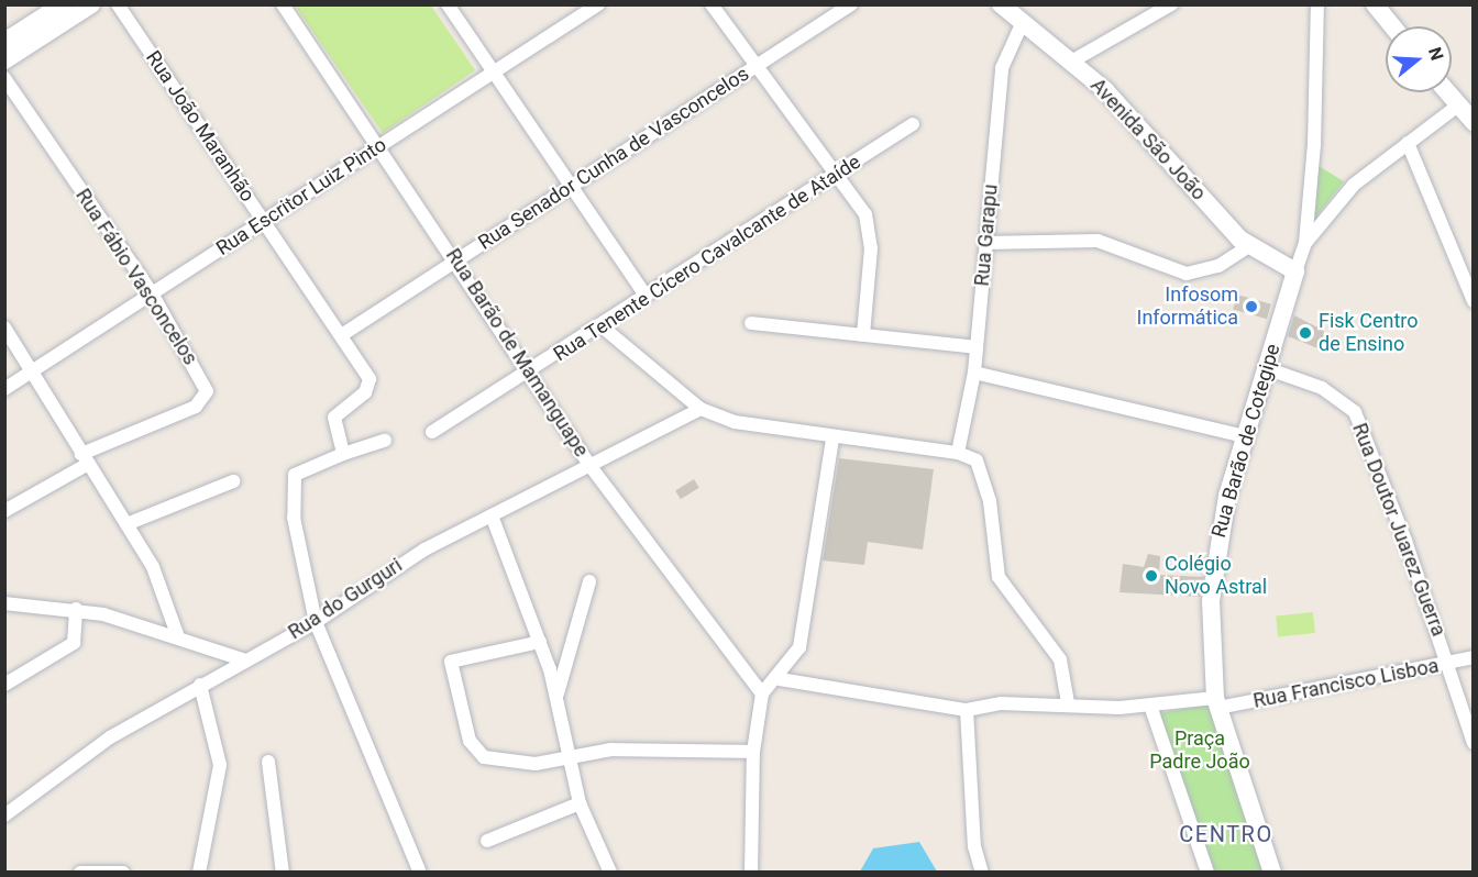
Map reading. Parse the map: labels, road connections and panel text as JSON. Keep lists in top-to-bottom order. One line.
{"streets":{"main road":["Avenida São João","Rua Barão de Cotegipe"],"street":["Rua João Maranhão","Rua Senador Cunha de Vasconcelos","Rua Escritor Luiz Pinto","Rua Garapu","Rua Tenente Cícero Cavalcante de Ataíde","Rua Fábio Vasconcelos","Rua Barão de Mamanguape","Rua Doutor Juarez Guerra","Rua do Gurguri","Rua Francisco Lisboa"]},"crossings":[["Rua João Maranhão","Rua Senador Cunha de Vasconcelos"],["Rua João Maranhão","Rua Escritor Luiz Pinto"],["Avenida São João","Rua Garapu"],["Avenida São João","Rua Barão de Cotegipe"],["Rua Senador Cunha de Vasconcelos","Rua Barão de Mamanguape"],["Rua Escritor Luiz Pinto","Rua Fábio Vasconcelos"],["Rua Escritor Luiz Pinto","Rua Barão de Mamanguape"],["Rua Tenente Cícero Cavalcante de Ataíde","Rua Barão de Mamanguape"],["Rua Barão de Mamanguape","Rua do Gurguri"],["Rua Barão de Cotegipe","Rua Doutor Juarez Guerra"],["Rua Barão de Cotegipe","Rua Francisco Lisboa"],["Rua Doutor Juarez Guerra","Rua Francisco Lisboa"]],"districts":["CENTRO"],"parks":["Praça Padre João"],"places":["Infosom Informática","Fisk Centro de Ensino","Colégio Novo Astral"],"north":"right"}
